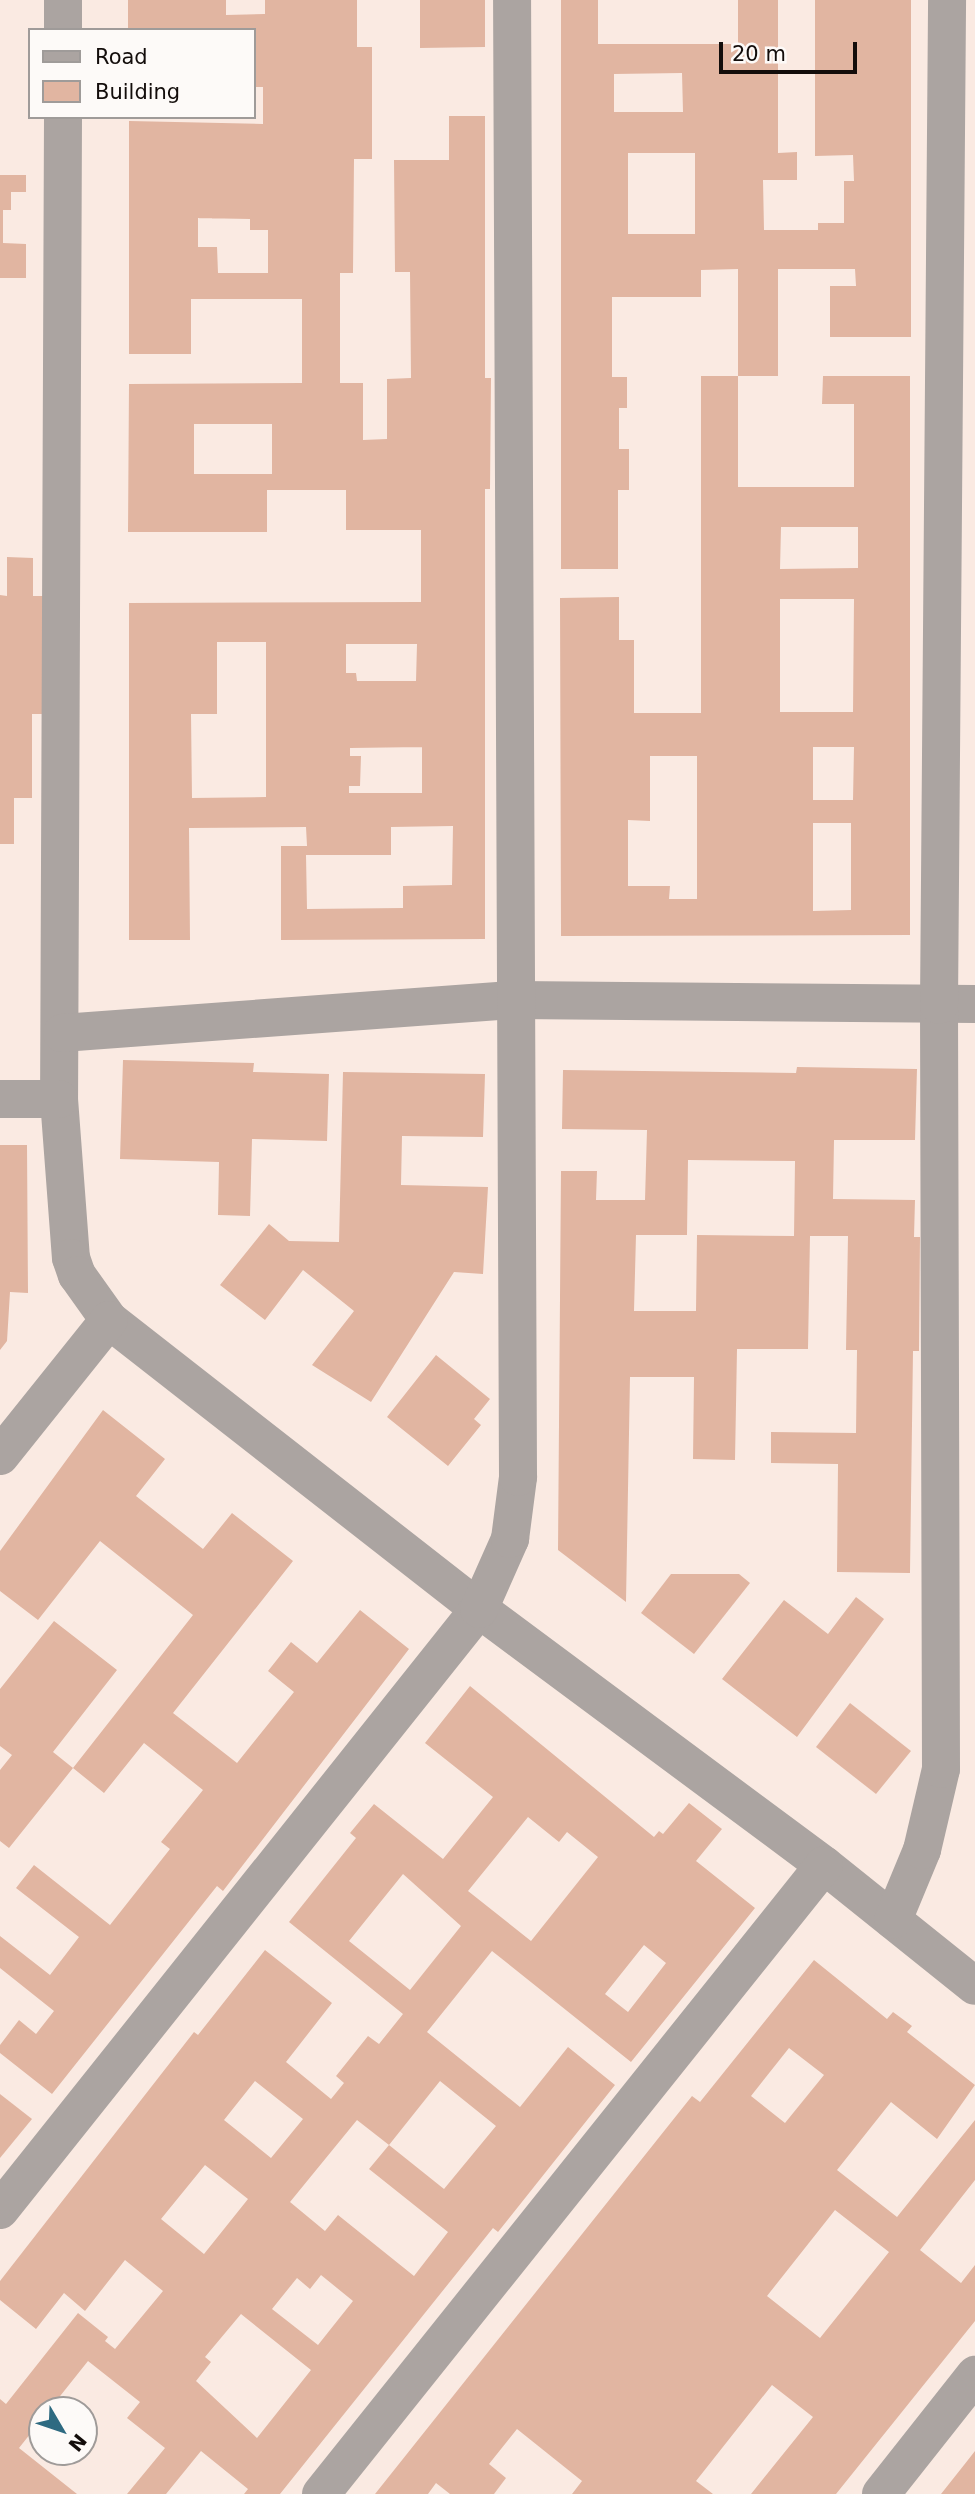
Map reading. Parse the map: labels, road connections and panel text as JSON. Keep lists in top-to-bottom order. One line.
{"legend":["Road","Building"],"scale_bar":"20 m","north":"bottom right"}
